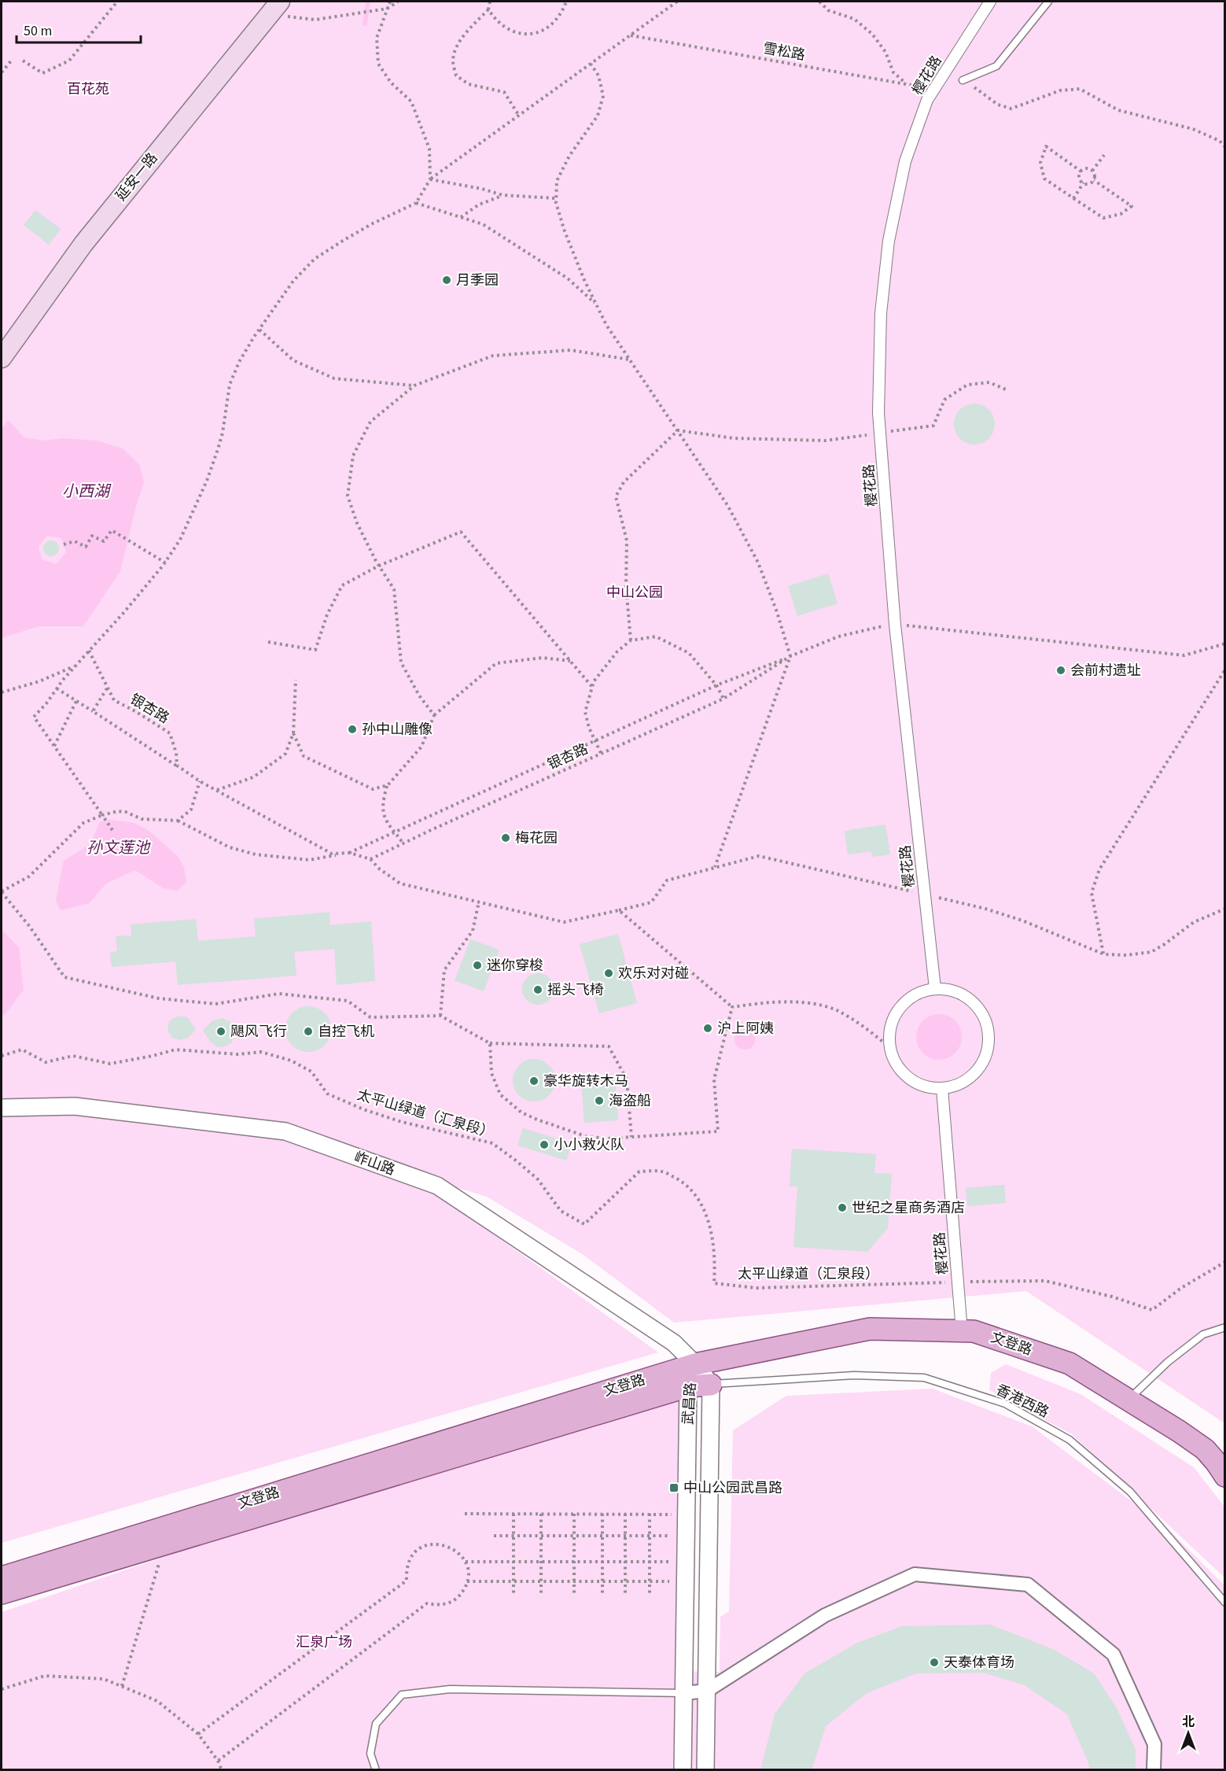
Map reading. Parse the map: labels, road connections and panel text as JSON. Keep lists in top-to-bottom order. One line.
{"streets":{"main road":["延安一路","文登路"],"street":["樱花路","岞山路","武昌路"],"lane":["香港西路"],"path":["雪松路","银杏路","太平山绿道（汇泉段）"]},"crossings":[["雪松路","樱花路"],["樱花路","银杏路"],["樱花路","太平山绿道（汇泉段）"],["樱花路","文登路"],["岞山路","文登路"],["岞山路","武昌路"],["文登路","香港西路"],["文登路","武昌路"],["香港西路","武昌路"]],"water":["小西湖","孙文莲池"],"parks":["百花苑","中山公园","汇泉广场"],"places":{"other":["月季园","会前村遗址","孙中山雕像","梅花园","迷你穿梭","欢乐对对碰","摇头飞椅","沪上阿姨","飓风飞行","自控飞机","豪华旋转木马","海盗船","小小救火队","世纪之星商务酒店","天泰体育场"],"transit":["中山公园武昌路"]},"scale_bar":"50 m","north":"top"}
